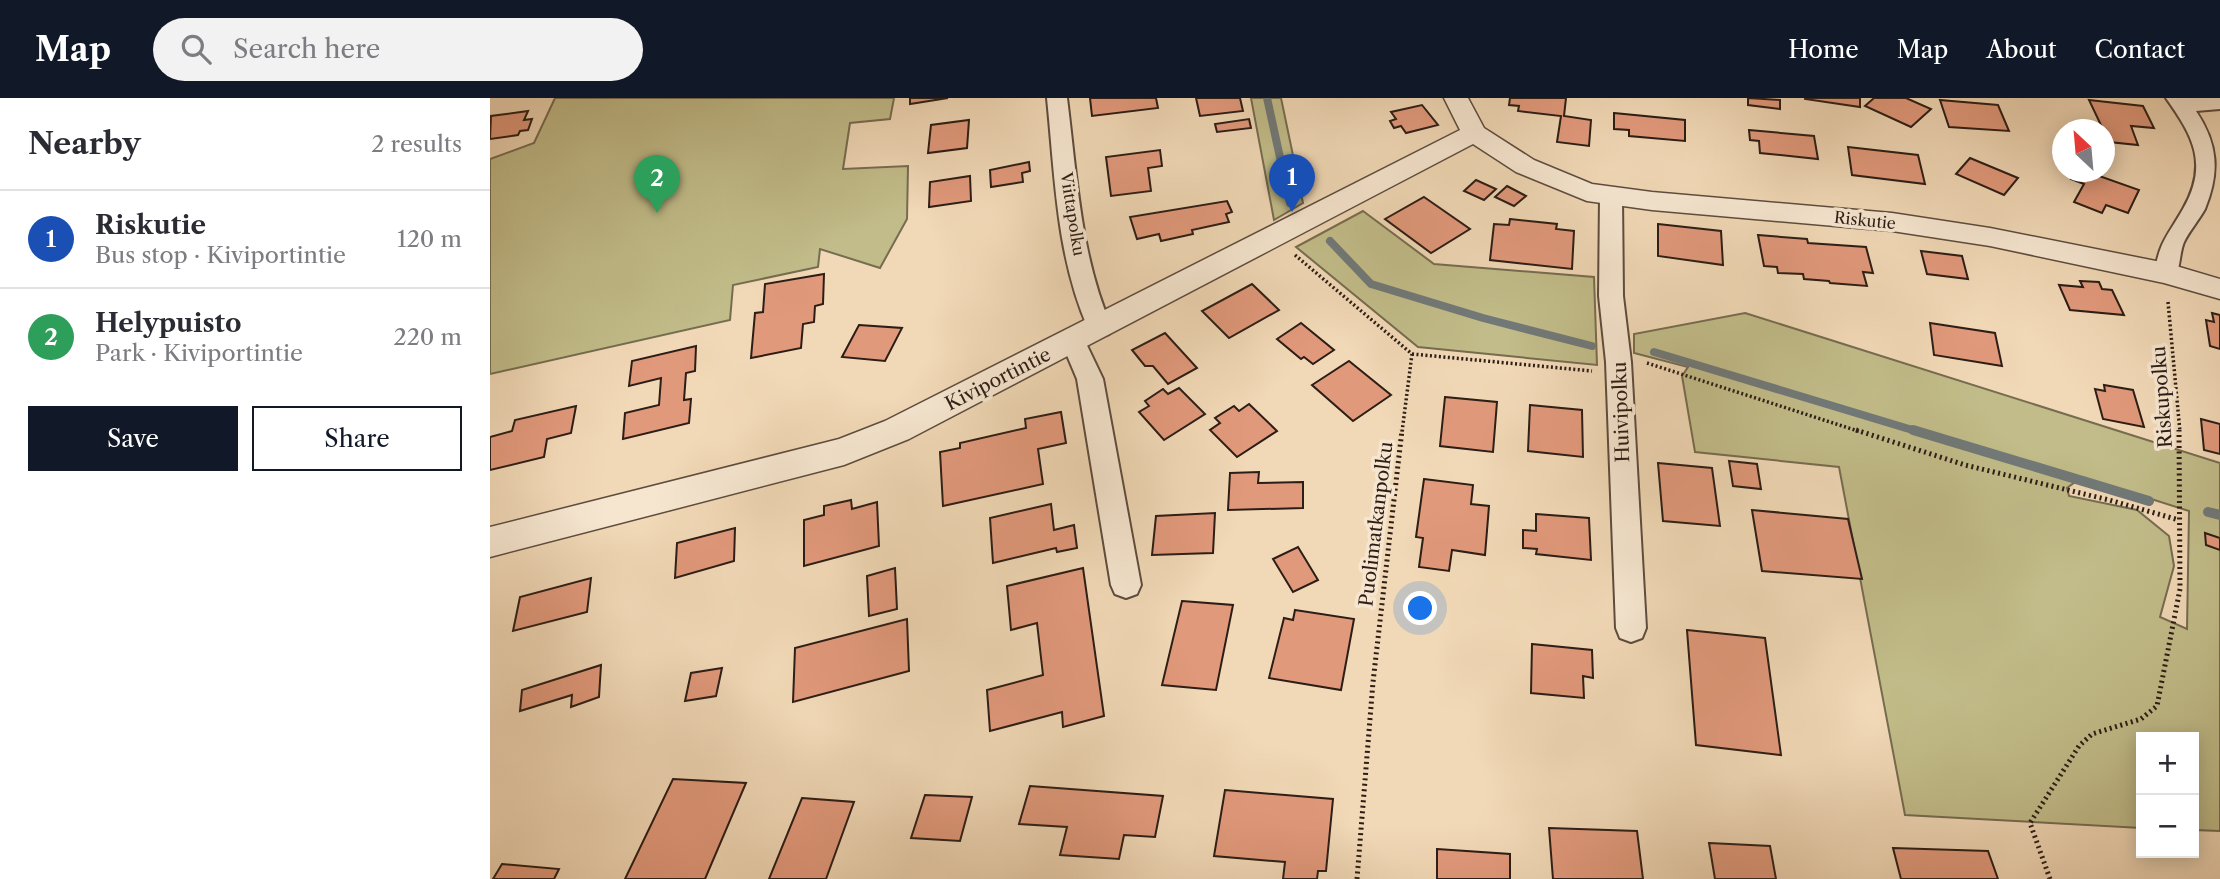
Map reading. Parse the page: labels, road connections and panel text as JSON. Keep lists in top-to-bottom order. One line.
{"streets":{"street":["Viittapolku","Riskutie","Kiviportintie","Huivipolku"],"path":["Riskupolku","Puolimatkanpolku"]},"crossings":[["Viittapolku","Kiviportintie"],["Riskutie","Kiviportintie"],["Riskutie","Riskupolku"],["Riskutie","Huivipolku"]],"north":"top left","page":{"header":"Map","search":"Search here","nav":["Home","Map","About","Contact"],"heading":["Nearby","2 results"],"pins":["1","2"],"list":[{"mark":"1","name":"Riskutie","note":"Bus stop · Kiviportintie","value":"120 m"},{"mark":"2","name":"Helypuisto","note":"Park · Kiviportintie","value":"220 m"}],"buttons":["Save","Share"],"map_buttons":["+","−"]}}
